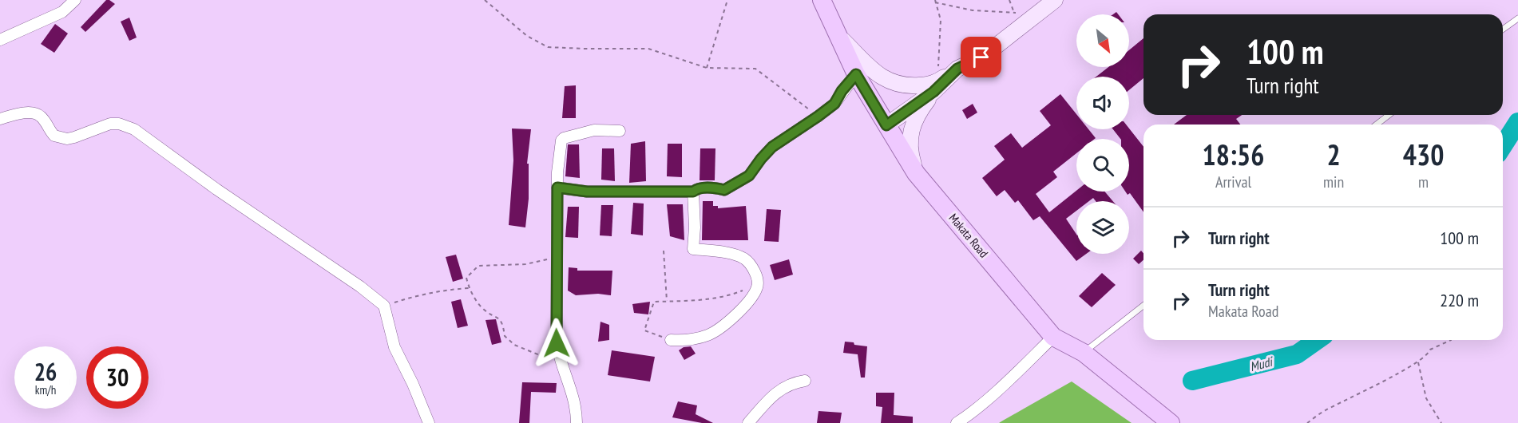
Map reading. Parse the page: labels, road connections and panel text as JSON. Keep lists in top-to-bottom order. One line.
{"streets":{"main road":["Makata Road"]},"water":["Mudi"],"north":"bottom right","page":{"turn":["100 m","Turn right"],"eta":["18:56","Arrival","2","min","430","m"],"list":[{"name":"Turn right","value":"100 m"},{"name":"Turn right","note":"Makata Road","value":"220 m"}],"speed":"26 km/h","limit":"30"}}
